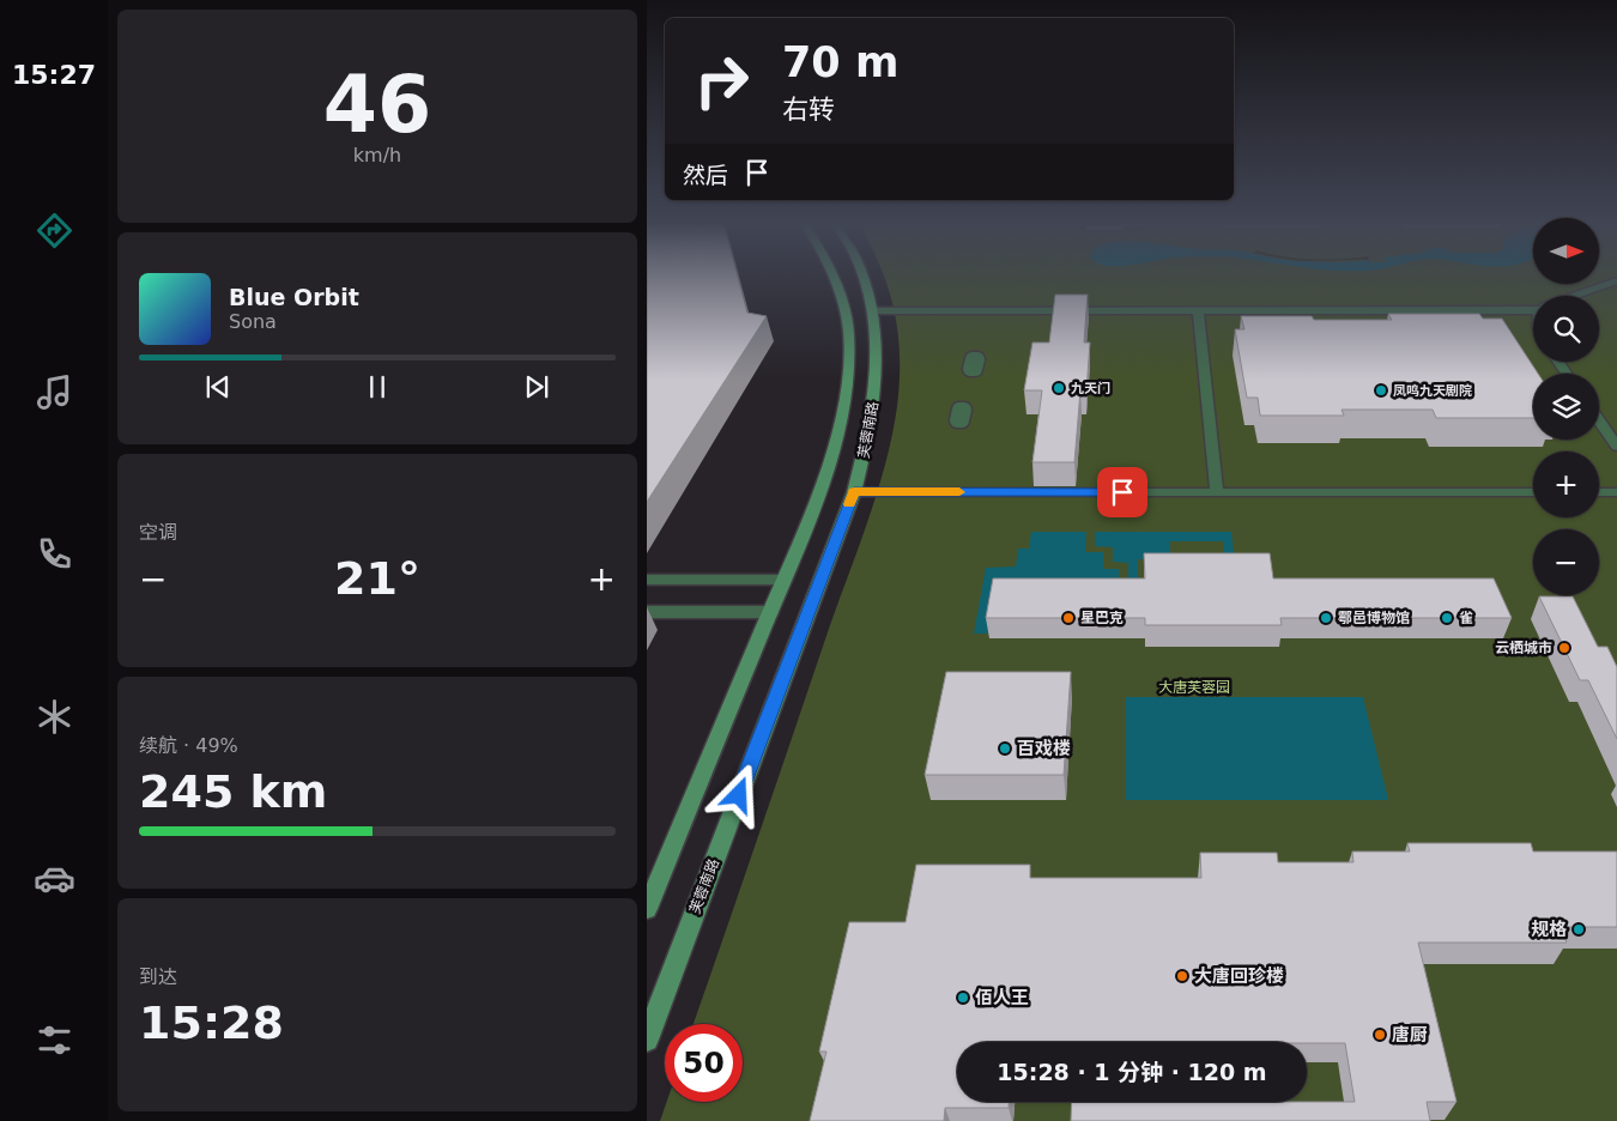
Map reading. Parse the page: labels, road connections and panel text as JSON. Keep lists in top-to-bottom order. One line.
{"streets":{"main road":["芙蓉南路"]},"parks":["大唐芙蓉园"],"places":["九天门","凤鸣九天剧院","星巴克","鄠邑博物馆","雀","云栖城市","百戏楼","规格","大唐回珍楼","佰人王","唐厨"],"north":"right","page":{"tabs":"15:27","tile":[["46","km/h"],"空调",["续航 · 49%","245 km"],["到达","15:28"]],"turn":["70 m","右转"],"then":"然后","map_buttons":["+","−"],"song":["Blue Orbit","Sona"],"heat":["−","21°","+"],"limit":"50","trip":"15:28 · 1 分钟 · 120 m"}}
